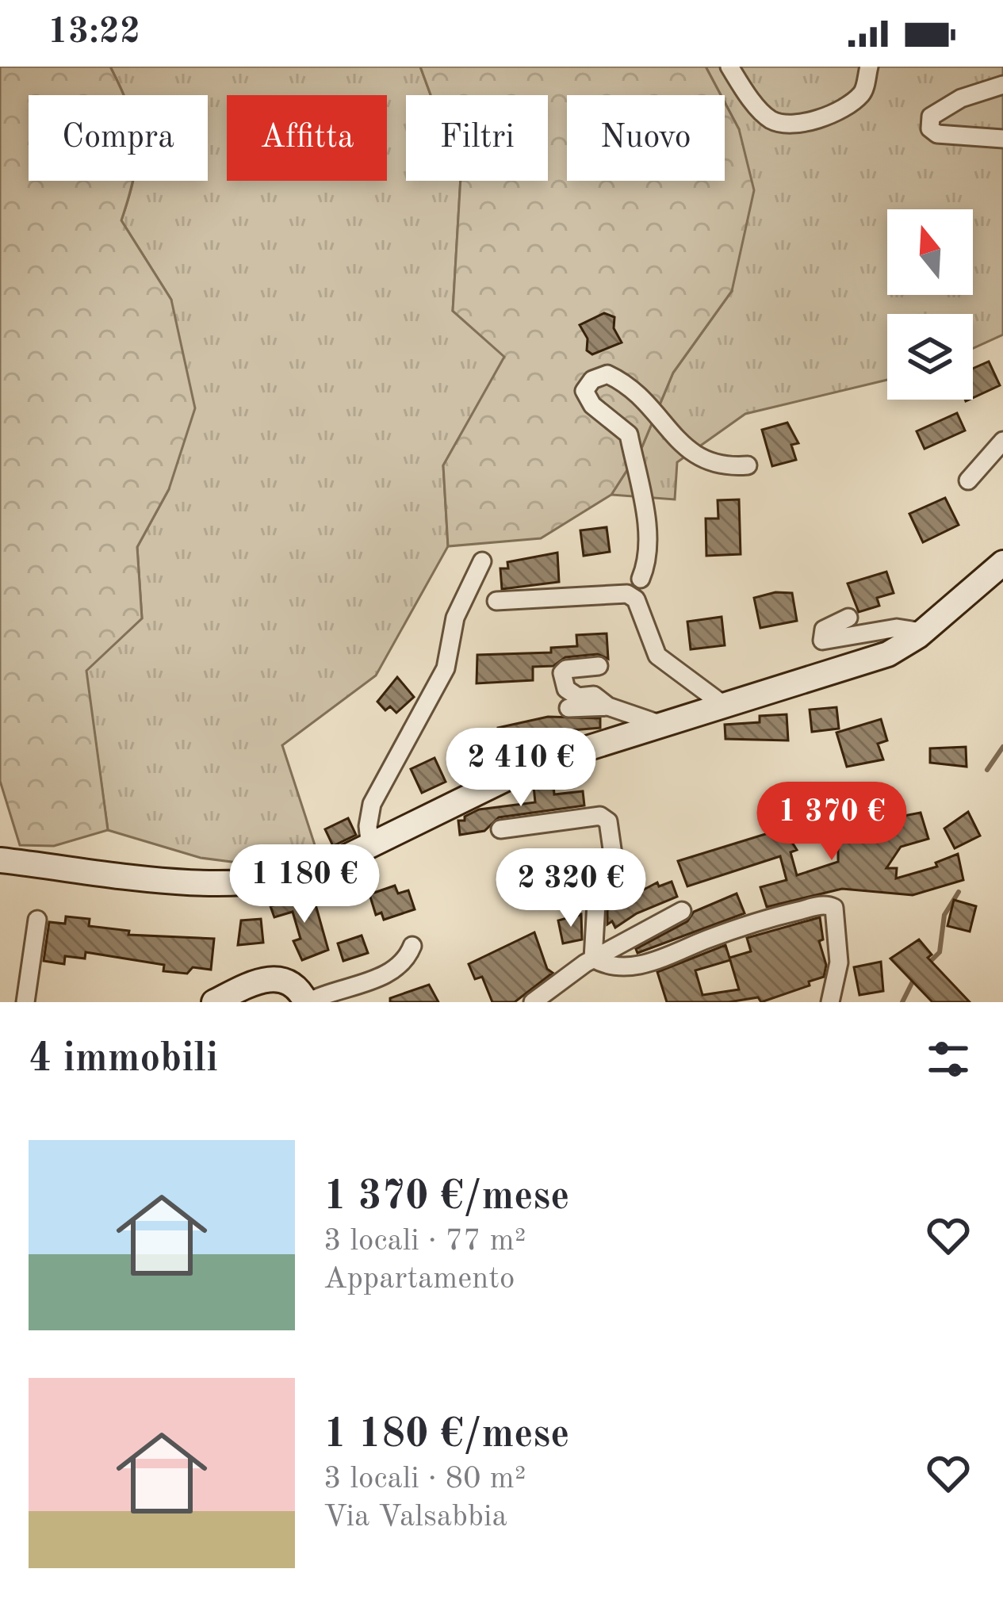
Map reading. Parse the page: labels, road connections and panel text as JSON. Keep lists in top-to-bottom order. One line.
{"north":"top","page":{"status":"13:22","chip":["Compra","Affitta","Filtri","Nuovo"],"price":["2 410 €","1 370 €","1 180 €","2 320 €"],"heading":"4 immobili","list":[{"name":"1 370 €/mese","note":"3 locali · 77 m² · Appartamento"},{"name":"1 180 €/mese","note":"3 locali · 80 m² · Via Valsabbia"}]}}
